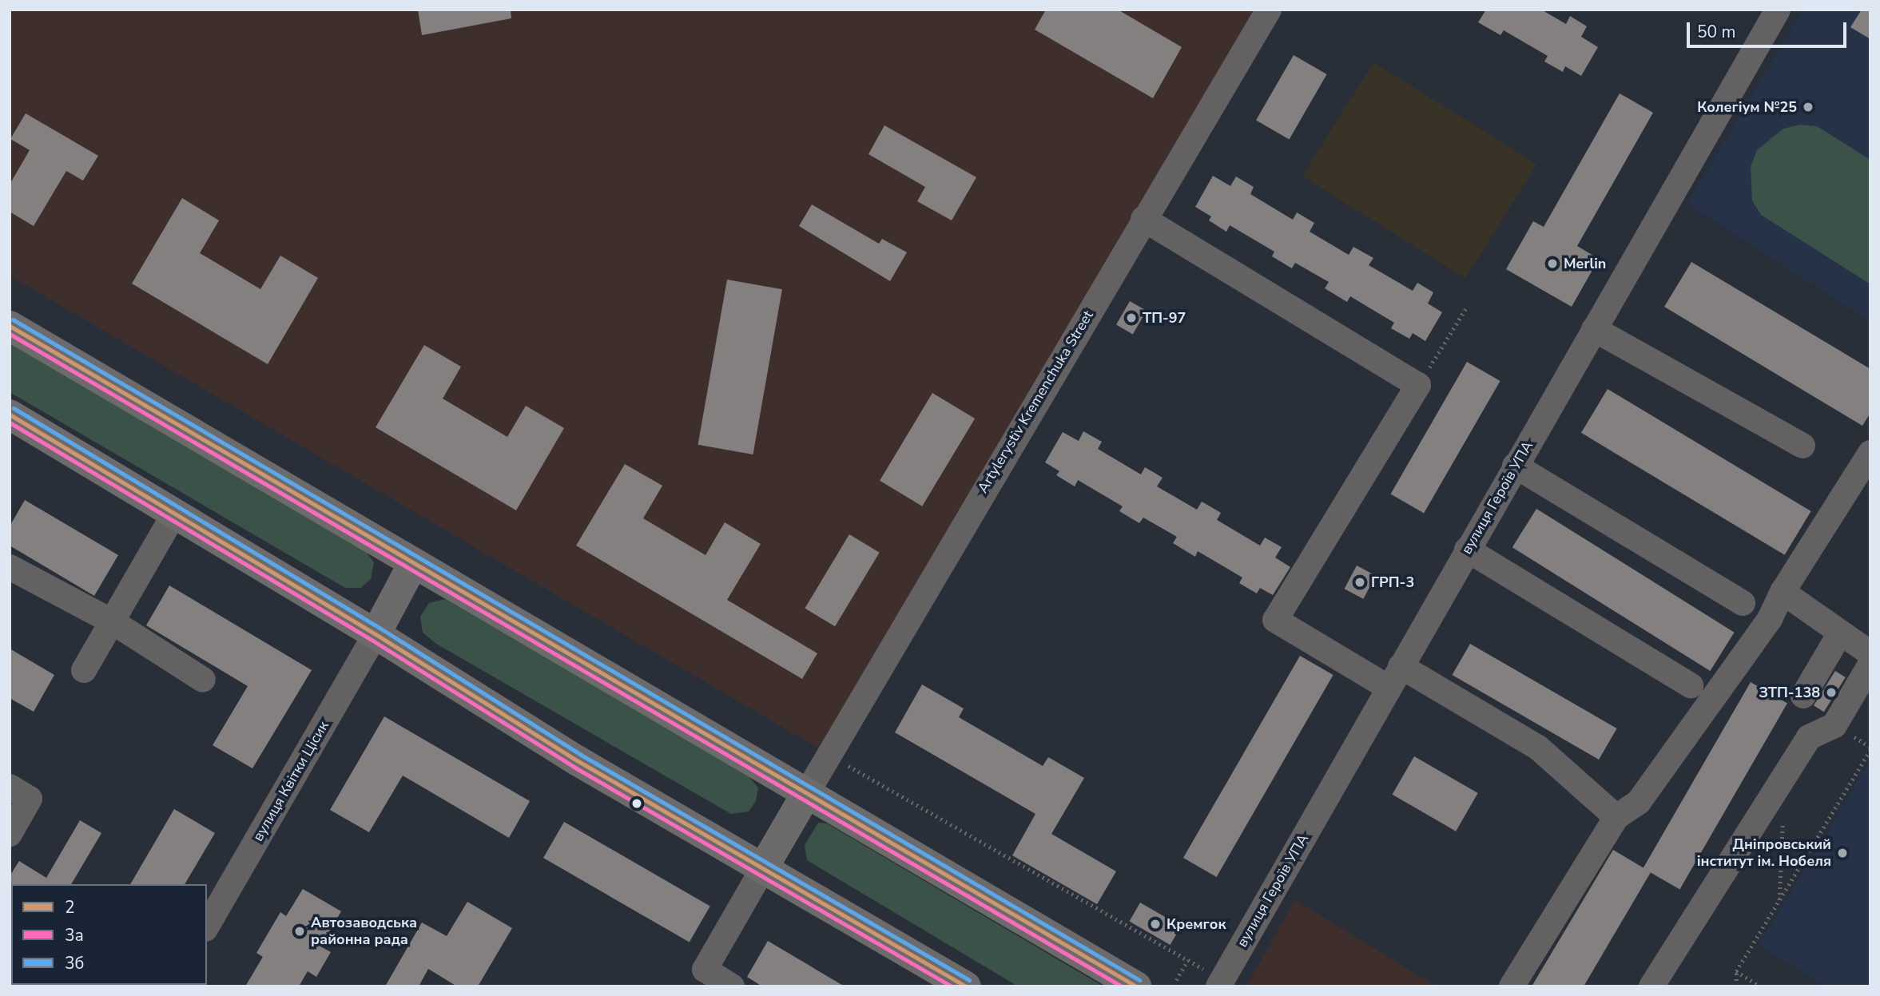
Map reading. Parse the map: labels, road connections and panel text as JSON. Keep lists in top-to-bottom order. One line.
{"streets":{"street":["Artylerystiv Kremenchuka Street","вулиця Героїв УПА","вулиця Квітки Цісик"]},"places":["Колегіум №25","Merlin","ТП-97","ГРП-3","ЗТП-138","Дніпровський інститут ім. Нобеля","Кремгок","Автозаводська районна рада"],"lines":["transit line 3б","transit line 2","transit line 3а"],"legend":["2","3а","3б"],"scale_bar":"50 m"}
